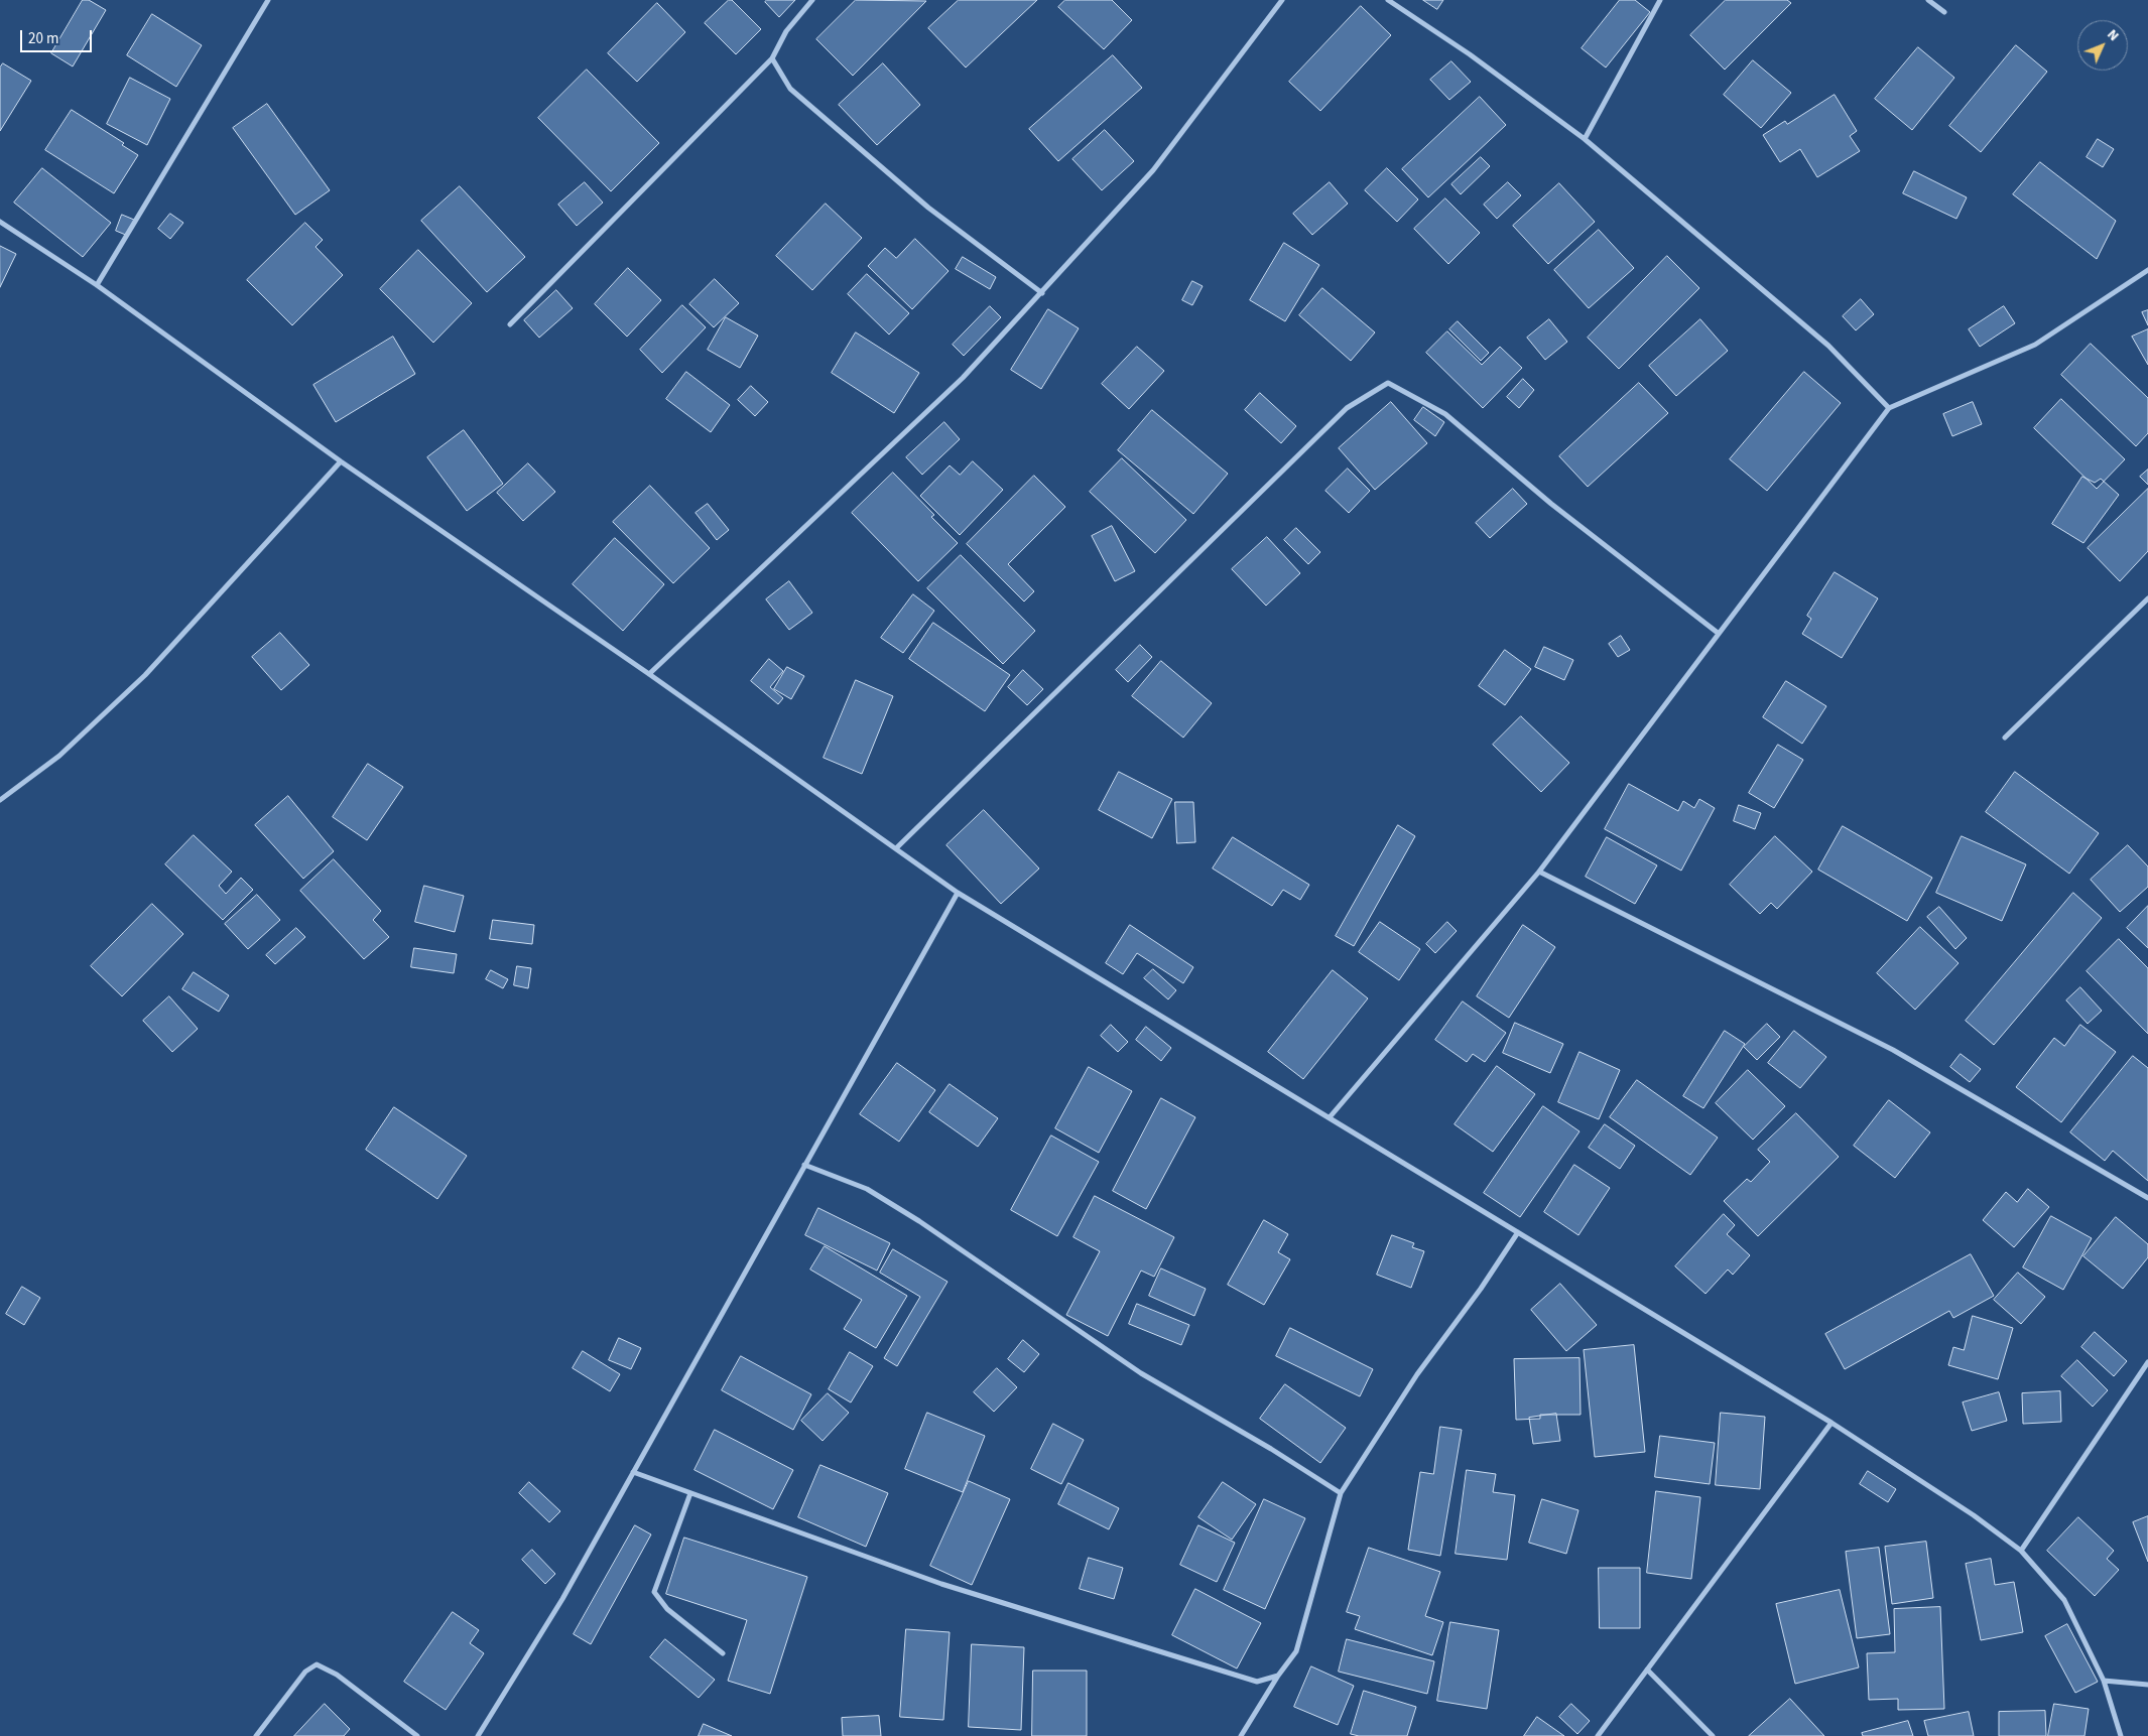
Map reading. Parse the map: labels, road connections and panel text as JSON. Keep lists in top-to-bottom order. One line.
{"scale_bar":"20 m","north":"top right"}
